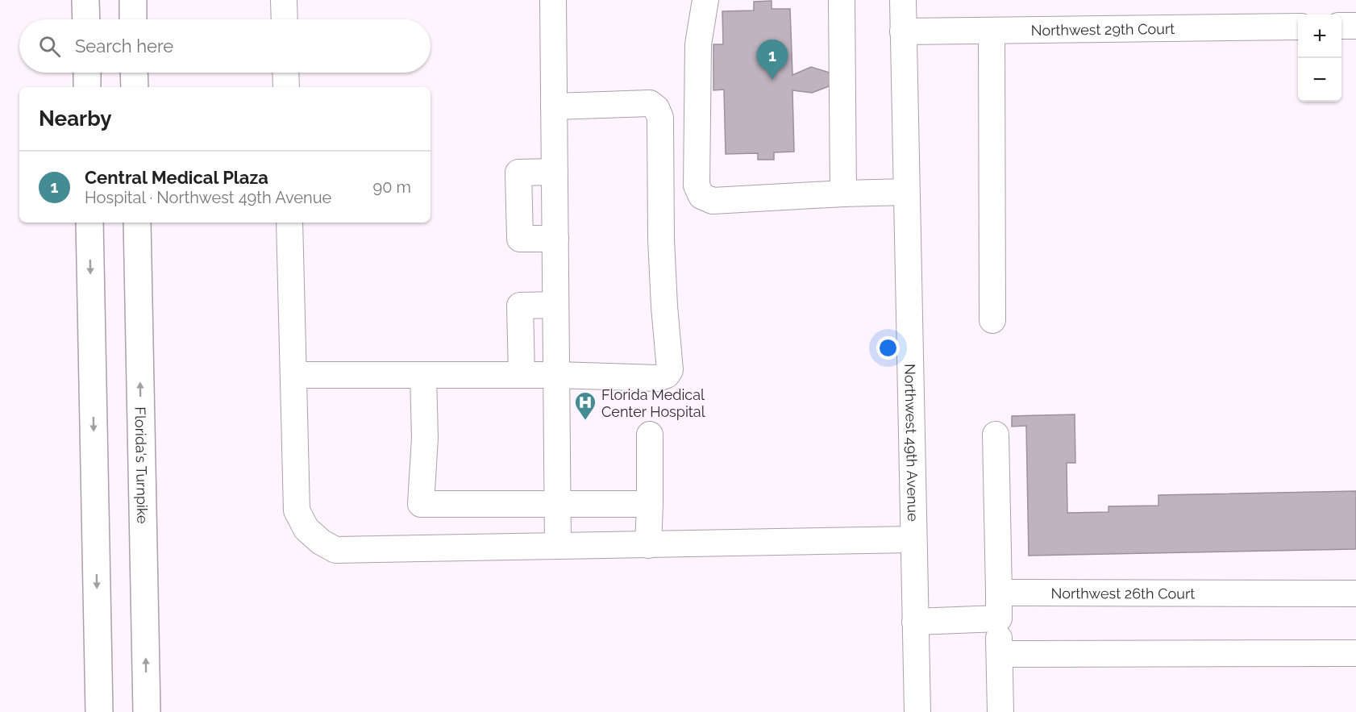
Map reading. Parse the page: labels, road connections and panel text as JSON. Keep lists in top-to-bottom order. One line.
{"streets":{"highway":["Florida's Turnpike"],"street":["Northwest 29th Court","Northwest 49th Avenue","Northwest 26th Court"]},"crossings":[["Northwest 29th Court","Northwest 49th Avenue"]],"places":{"hospital":["Florida Medical Center Hospital"]},"page":{"map_buttons":["+","−"],"search":"Search here","pins":"1","heading":"Nearby","list":[{"mark":"1","name":"Central Medical Plaza","note":"Hospital · Northwest 49th Avenue","value":"90 m"}]}}
